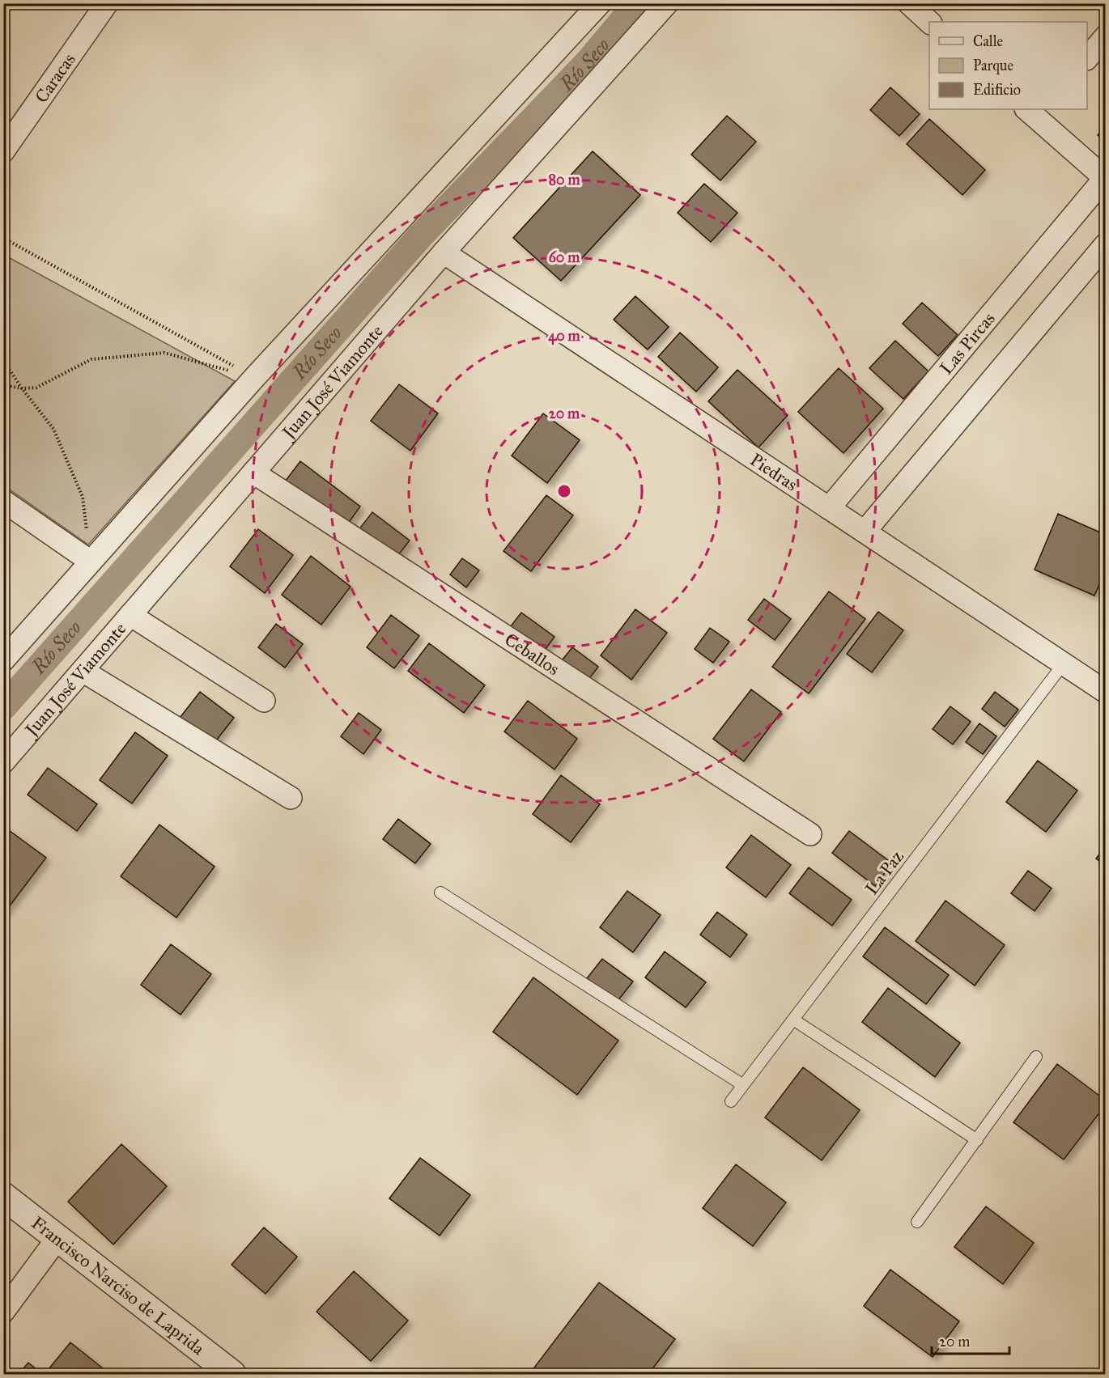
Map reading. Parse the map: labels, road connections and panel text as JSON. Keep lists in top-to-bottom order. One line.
{"streets":{"street":["Caracas","Las Pircas","Juan José Viamonte","Piedras","Ceballos","Francisco Narciso de Laprida"],"lane":["La Paz"]},"crossings":[["Las Pircas","Piedras"],["Juan José Viamonte","Piedras"],["Juan José Viamonte","Ceballos"],["Piedras","La Paz"]],"water":["Río Seco"],"legend":["Calle","Parque","Edificio"],"scale_bar":"20 m","rings":["80 m","60 m","40 m","20 m"]}
